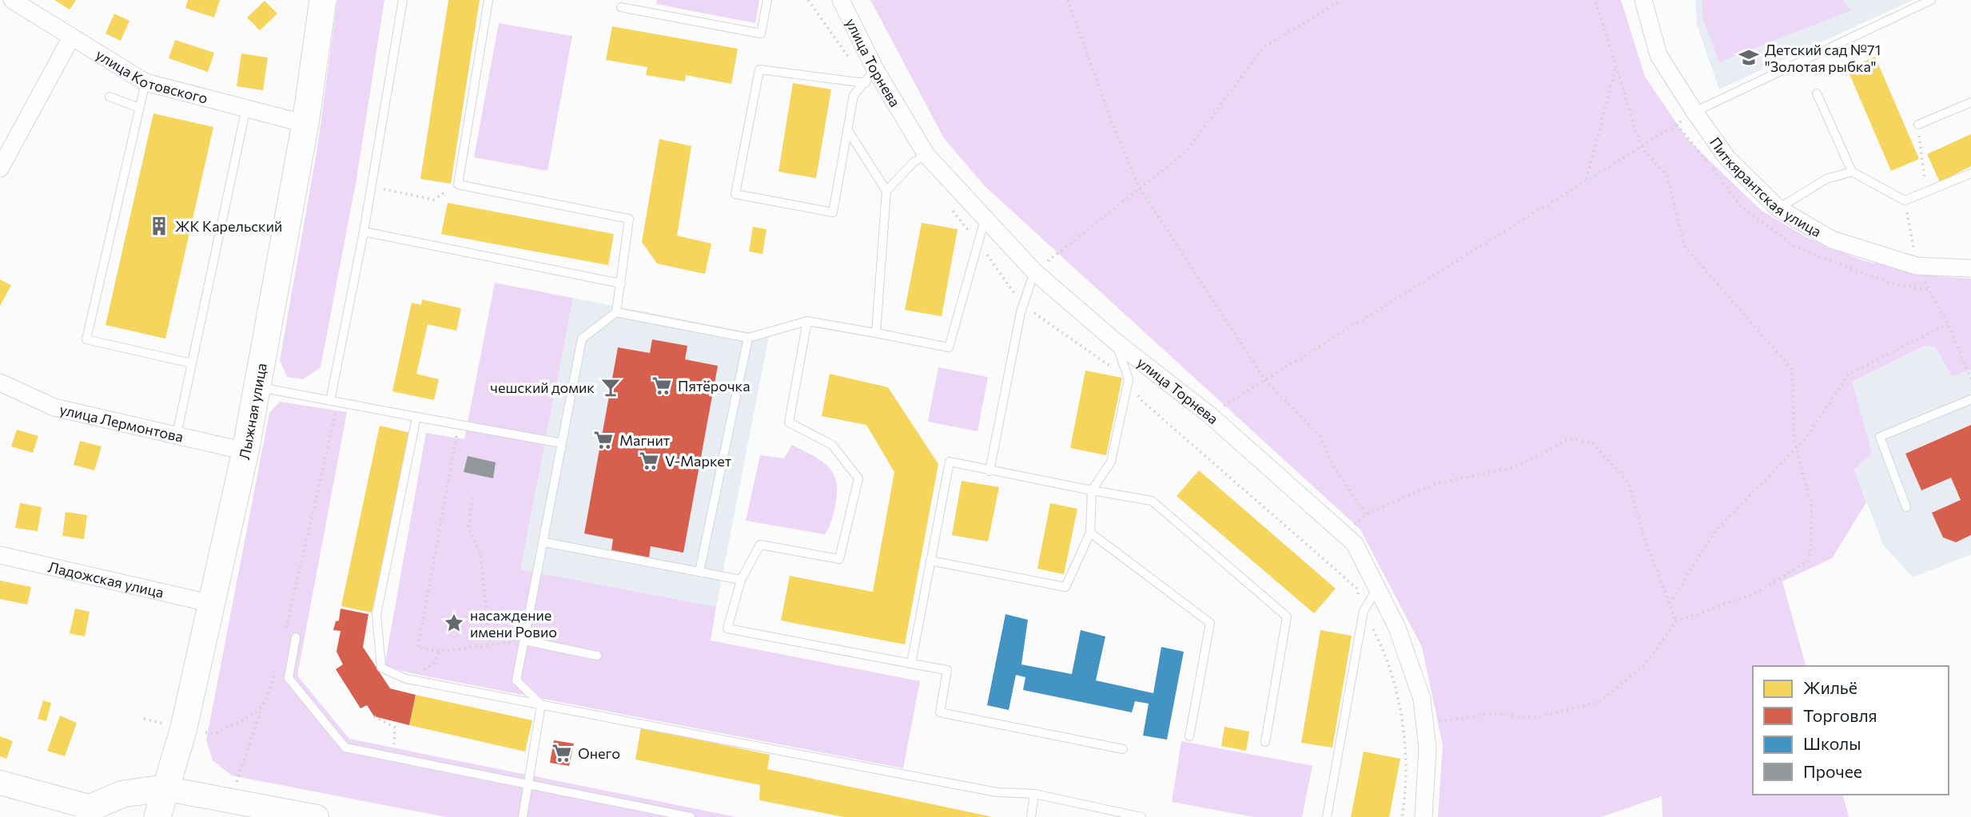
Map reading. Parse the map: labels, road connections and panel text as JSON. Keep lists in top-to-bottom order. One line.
{"streets":{"main road":["Лыжная улица"],"street":["улица Торнева","улица Котовского","Питкярантская улица","улица Лермонтова","Ладожская улица"]},"crossings":[["улица Котовского","Лыжная улица"],["Лыжная улица","улица Лермонтова"],["Лыжная улица","Ладожская улица"]],"places":{"school or university":["Детский сад №71 \"Золотая рыбка\""],"building":["ЖК Карельский"],"supermarket":["Пятёрочка","Магнит","V-Маркет","Онего"],"bar":["чешский домик"],"place":["насаждение имени Ровио"]},"legend":["Жильё","Торговля","Школы","Прочее"]}
